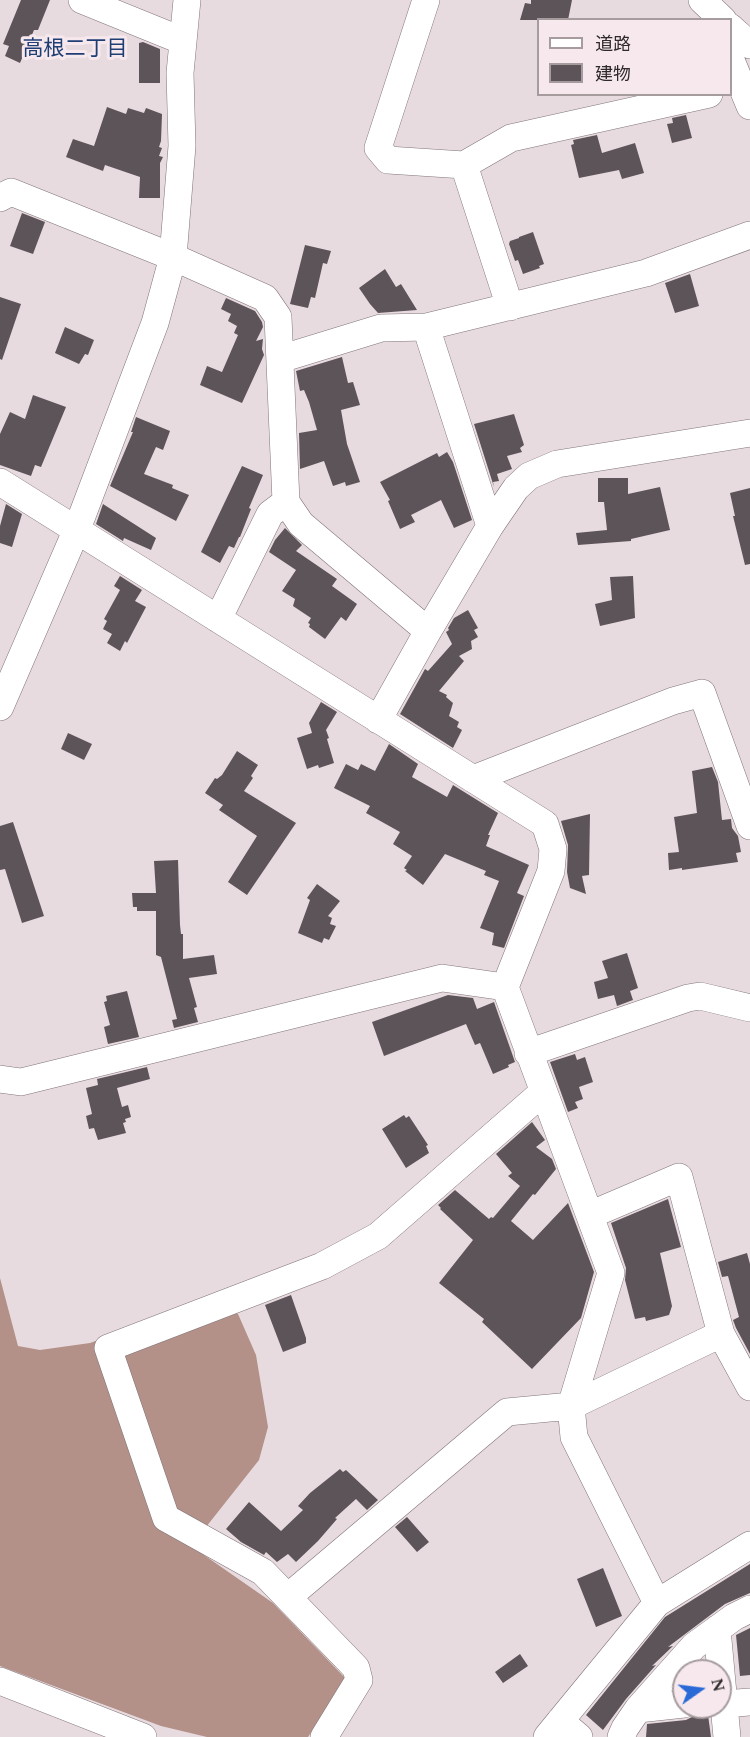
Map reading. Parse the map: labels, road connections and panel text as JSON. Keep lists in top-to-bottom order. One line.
{"districts":["高根二丁目"],"legend":["道路","建物"],"north":"right"}
